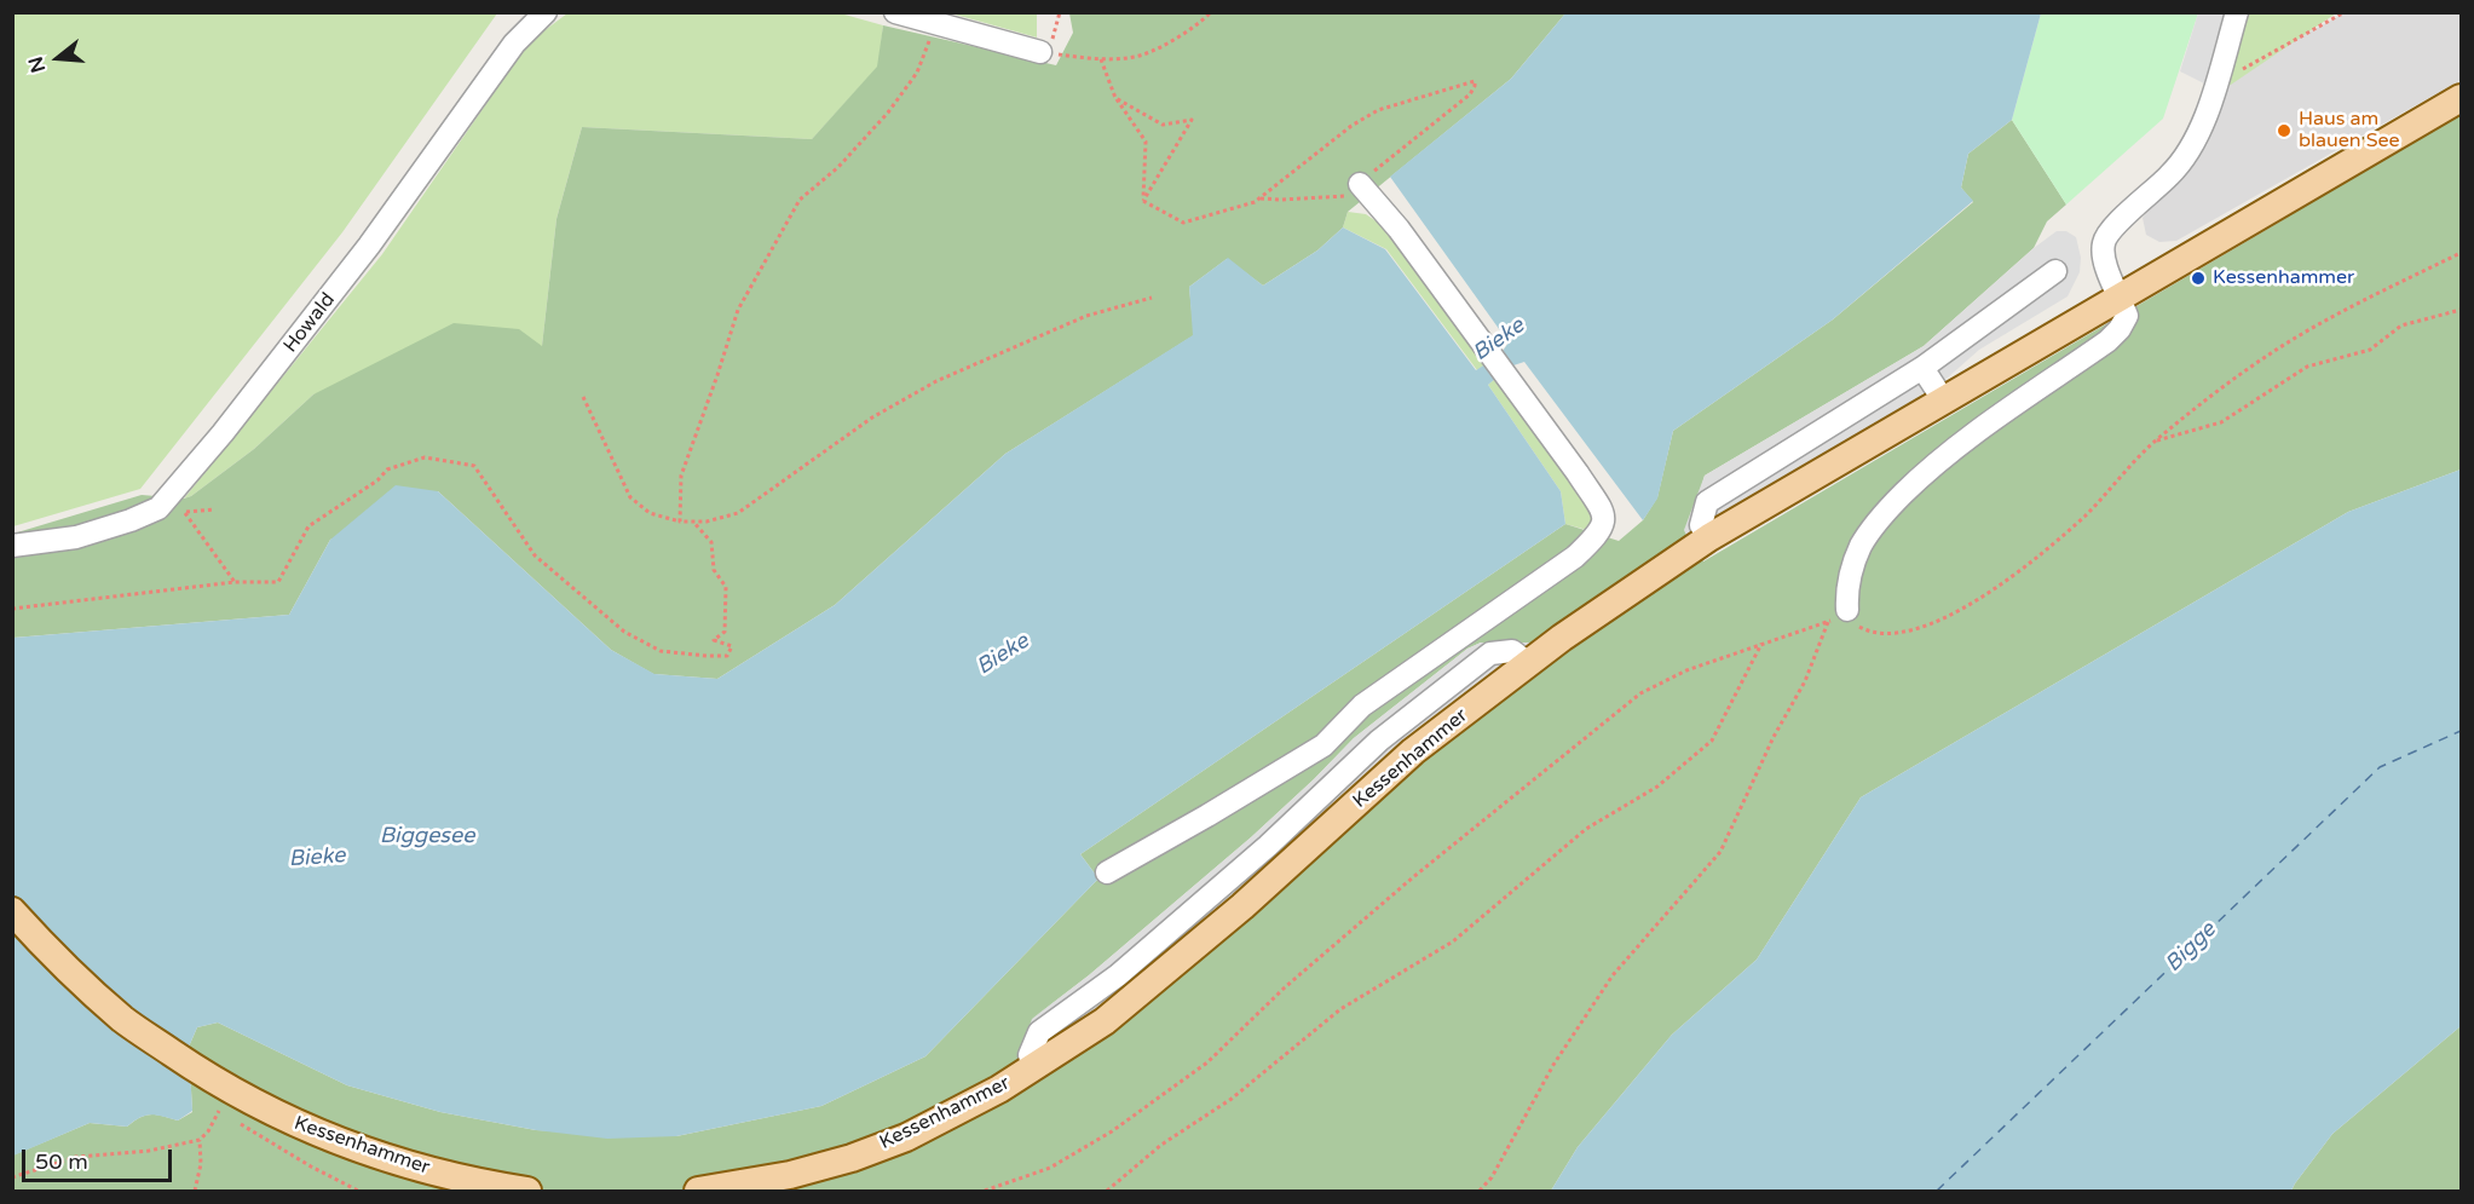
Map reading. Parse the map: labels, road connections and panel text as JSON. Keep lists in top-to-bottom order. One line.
{"streets":{"main road":["Kessenhammer"],"street":["Howald"]},"water":["Bieke","Biggesee","Bigge"],"places":["Haus am blauen See","Kessenhammer"],"scale_bar":"50 m","north":"left"}
